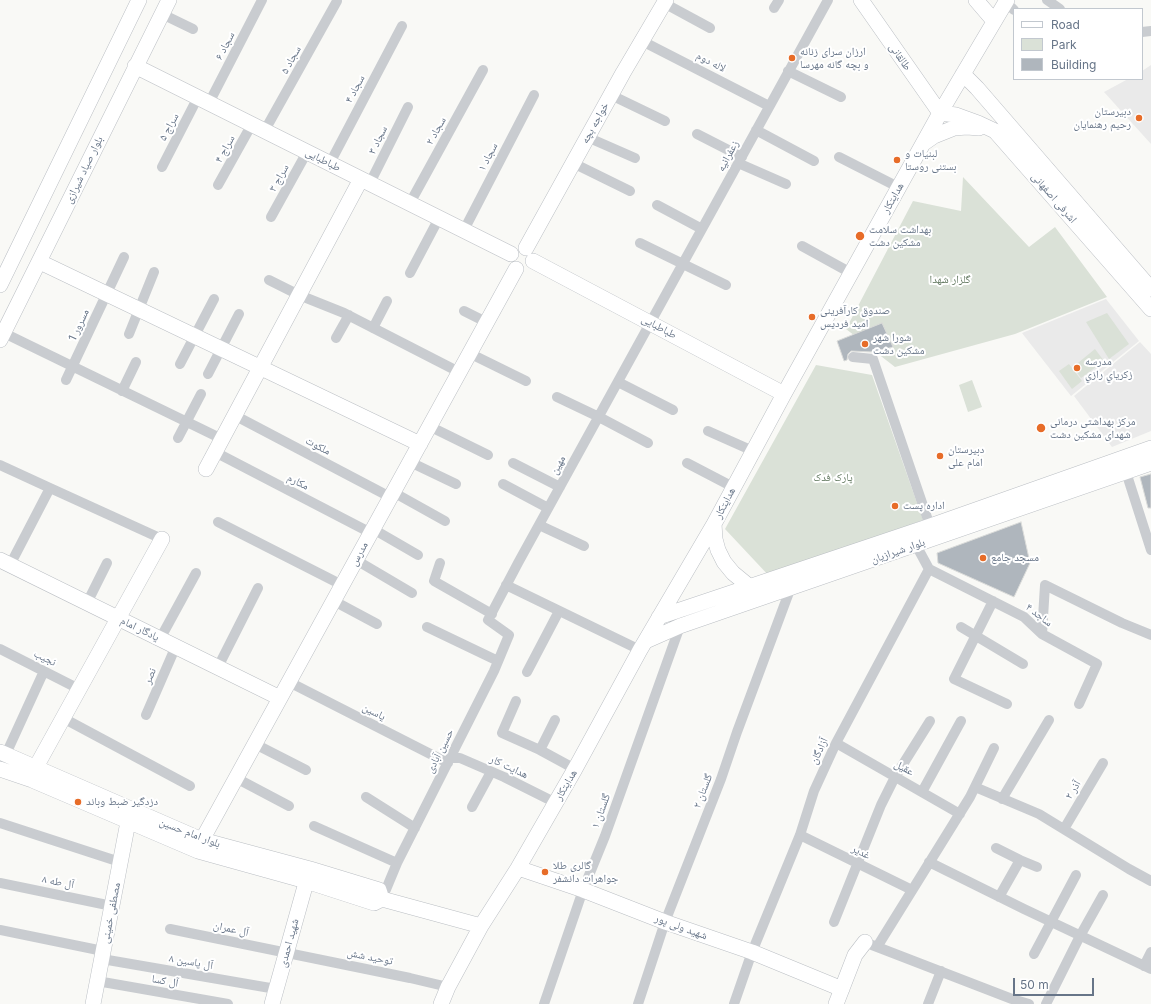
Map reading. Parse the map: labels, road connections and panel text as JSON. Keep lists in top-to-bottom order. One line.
{"streets":{"main road":["طالقانی","خواجه بچه","طباطبایی","بلوار صیاد شیرازی","هدایتکار","اشرفی اصفهانی","بلوار شیرازیان","مدرس","یادگار امام","بلوار امام حسین","مصطفی خمینی","شهید ولی پور","شهید احمدی"],"street":["سجاد ۶","سجاد ۵","لاله دوم","سجاد ۴","سراج ۵","سجاد ۲","سجاد ۳","سراج ۴","زعفرانیه","سجاد ۱","سراج ۳","مسرور 1","ملکوت","مهین","مکارم","ساجد ۴","نجیب","نصر","یاسین","حسین آبادی","آزادگان","هدایت کار","عقیل","آذر ۲","گلستان ۲","گلستان ۱","غدیر","آل طه ۸","آل عمران","توحید شش","آل یاسین ۸","آل کسا"]},"crossings":[["سجاد ۶","سراج ۵"],["سجاد ۶","طباطبایی"],["طالقانی","هدایتکار"],["طالقانی","اشرفی اصفهانی"],["سجاد ۵","سراج ۴"],["سجاد ۵","طباطبایی"],["لاله دوم","خواجه بچه"],["لاله دوم","زعفرانیه"],["سجاد ۴","طباطبایی"],["خواجه بچه","طباطبایی"],["خواجه بچه","مدرس"],["سراج ۵","طباطبایی"],["سجاد ۲","طباطبایی"],["سجاد ۳","طباطبایی"],["سراج ۴","طباطبایی"],["زعفرانیه","طباطبایی"],["زعفرانیه","مهین"],["سجاد ۱","طباطبایی"],["طباطبایی","بلوار صیاد شیرازی"],["طباطبایی","سراج ۳"],["طباطبایی","هدایتکار"],["طباطبایی","مهین"],["طباطبایی","مدرس"],["بلوار صیاد شیرازی","مکارم"],["هدایتکار","اشرفی اصفهانی"],["هدایتکار","بلوار شیرازیان"],["هدایتکار","هدایت کار"],["هدایتکار","بلوار امام حسین"],["هدایتکار","شهید ولی پور"],["هدایتکار","توحید شش"],["مسرور 1","مکارم"],["ملکوت","مدرس"],["مهین","حسین آبادی"],["مکارم","مدرس"],["بلوار شیرازیان","گلستان ۲"],["بلوار شیرازیان","گلستان ۱"],["مدرس","یادگار امام"],["مدرس","یاسین"],["مدرس","بلوار امام حسین"],["ساجد ۴","آزادگان"],["یادگار امام","نصر"],["یاسین","حسین آبادی"],["یاسین","هدایت کار"],["حسین آبادی","هدایت کار"],["حسین آبادی","بلوار امام حسین"],["آزادگان","عقیل"],["آزادگان","غدیر"],["آزادگان","شهید ولی پور"],["گلستان ۲","شهید ولی پور"],["گلستان ۱","شهید ولی پور"],["بلوار امام حسین","مصطفی خمینی"],["بلوار امام حسین","شهید احمدی"],["آل طه ۸","مصطفی خمینی"],["مصطفی خمینی","آل یاسین ۸"],["مصطفی خمینی","آل کسا"],["آل عمران","شهید احمدی"],["آل عمران","توحید شش"],["شهید احمدی","توحید شش"],["شهید احمدی","آل یاسین ۸"]],"parks":["گلزار شهدا","پارک فدک"],"places":["ارزان سرای زنانه و بچه گانه مهرسا","دبیرستان رحیم رهنمایان","لبنیات و بستنی روستا","بهداشت سلامت مشکین دشت","صندوق کارآفرینی امید فردیس","شورا شهر مشکین دشت","مدرسه زكرياي رازي","مرکز بهداشتی درمانی شهدای مشکین دشت","دبیرستان امام علی","اداره پست","مسجد جامع","دزدگیر ضبط وباند","گالری طلا جواهرات دانشفر"],"legend":["Road","Park","Building"],"scale_bar":"50 m"}
